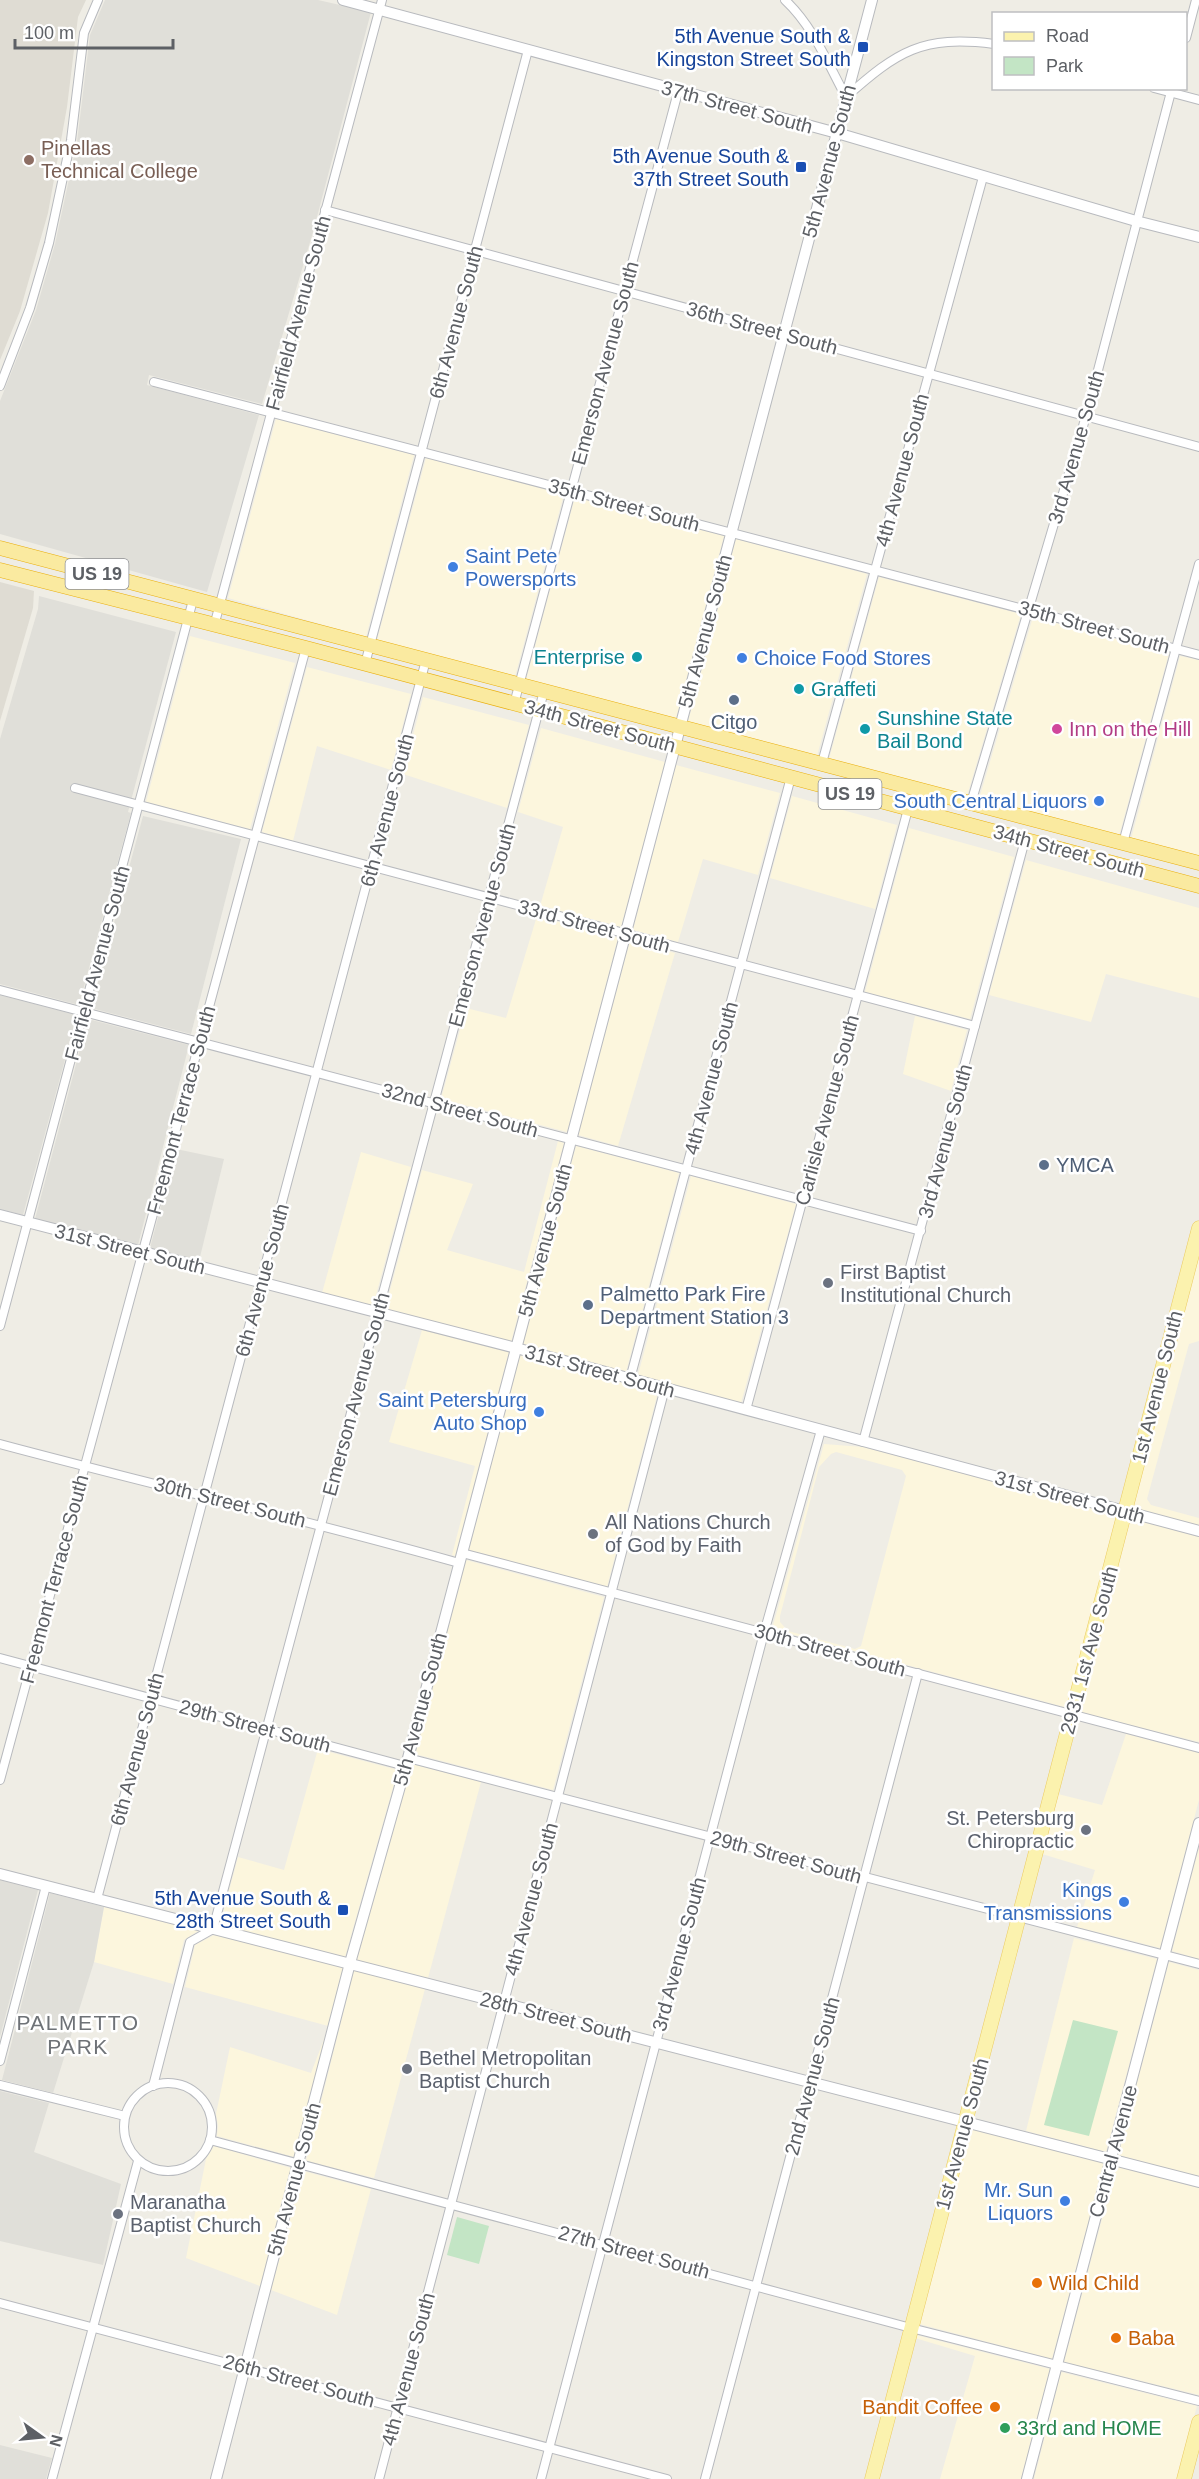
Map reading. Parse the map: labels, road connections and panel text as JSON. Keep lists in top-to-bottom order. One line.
{"streets":{"highway":["US 19","34th Street South"],"main road":["1st Avenue South","2931 1st Ave South"],"street":["37th Street South","5th Avenue South","Fairfield Avenue South","6th Avenue South","36th Street South","Emerson Avenue South","3rd Avenue South","4th Avenue South","35th Street South","33rd Street South","Freemont Terrace South","32nd Street South","Carlisle Avenue South","31st Street South","30th Street South","29th Street South","28th Street South","2nd Avenue South","Central Avenue","27th Street South","26th Street South"]},"crossings":[["37th Street South","5th Avenue South"],["37th Street South","Fairfield Avenue South"],["37th Street South","6th Avenue South"],["37th Street South","Emerson Avenue South"],["37th Street South","3rd Avenue South"],["37th Street South","4th Avenue South"],["5th Avenue South","36th Street South"],["5th Avenue South","35th Street South"],["5th Avenue South","34th Street South"],["5th Avenue South","33rd Street South"],["5th Avenue South","32nd Street South"],["5th Avenue South","31st Street South"],["5th Avenue South","30th Street South"],["5th Avenue South","29th Street South"],["5th Avenue South","28th Street South"],["5th Avenue South","27th Street South"],["5th Avenue South","26th Street South"],["Fairfield Avenue South","36th Street South"],["Fairfield Avenue South","35th Street South"],["Fairfield Avenue South","34th Street South"],["Fairfield Avenue South","33rd Street South"],["Fairfield Avenue South","32nd Street South"],["Fairfield Avenue South","31st Street South"],["6th Avenue South","36th Street South"],["6th Avenue South","35th Street South"],["6th Avenue South","34th Street South"],["6th Avenue South","33rd Street South"],["6th Avenue South","32nd Street South"],["6th Avenue South","31st Street South"],["6th Avenue South","30th Street South"],["6th Avenue South","29th Street South"],["6th Avenue South","28th Street South"],["36th Street South","Emerson Avenue South"],["36th Street South","3rd Avenue South"],["36th Street South","4th Avenue South"],["Emerson Avenue South","35th Street South"],["Emerson Avenue South","34th Street South"],["Emerson Avenue South","33rd Street South"],["Emerson Avenue South","32nd Street South"],["Emerson Avenue South","31st Street South"],["Emerson Avenue South","30th Street South"],["Emerson Avenue South","29th Street South"],["Emerson Avenue South","28th Street South"],["3rd Avenue South","35th Street South"],["3rd Avenue South","34th Street South"],["3rd Avenue South","33rd Street South"],["3rd Avenue South","32nd Street South"],["3rd Avenue South","31st Street South"],["3rd Avenue South","30th Street South"],["3rd Avenue South","29th Street South"],["3rd Avenue South","28th Street South"],["3rd Avenue South","27th Street South"],["3rd Avenue South","26th Street South"],["4th Avenue South","35th Street South"],["4th Avenue South","34th Street South"],["4th Avenue South","33rd Street South"],["4th Avenue South","32nd Street South"],["4th Avenue South","31st Street South"],["4th Avenue South","30th Street South"],["4th Avenue South","29th Street South"],["4th Avenue South","28th Street South"],["4th Avenue South","27th Street South"],["4th Avenue South","26th Street South"],["34th Street South","Freemont Terrace South"],["34th Street South","Carlisle Avenue South"],["33rd Street South","Freemont Terrace South"],["33rd Street South","Carlisle Avenue South"],["Freemont Terrace South","32nd Street South"],["Freemont Terrace South","31st Street South"],["Freemont Terrace South","30th Street South"],["Freemont Terrace South","29th Street South"],["32nd Street South","Carlisle Avenue South"],["Carlisle Avenue South","31st Street South"],["31st Street South","1st Avenue South"],["31st Street South","2931 1st Ave South"],["1st Avenue South","2931 1st Ave South"],["1st Avenue South","29th Street South"],["1st Avenue South","28th Street South"],["1st Avenue South","27th Street South"],["30th Street South","2931 1st Ave South"],["30th Street South","2nd Avenue South"],["29th Street South","2nd Avenue South"],["29th Street South","Central Avenue"],["28th Street South","2nd Avenue South"],["28th Street South","Central Avenue"],["2nd Avenue South","27th Street South"],["Central Avenue","27th Street South"]],"districts":["PALMETTO PARK"],"places":{"transit":["5th Avenue South & Kingston Street South","5th Avenue South & 37th Street South","5th Avenue South & 28th Street South"],"other":["Pinellas Technical College","Saint Pete Powersports","Enterprise","Choice Food Stores","Graffeti","Citgo","Sunshine State Bail Bond","Inn on the Hill","South Central Liquors","YMCA","First Baptist Institutional Church","Palmetto Park Fire Department Station 3","Saint Petersburg Auto Shop","All Nations Church of God by Faith","St. Petersburg Chiropractic","Kings Transmissions","Bethel Metropolitan Baptist Church","Mr. Sun Liquors","Maranatha Baptist Church","Wild Child","Baba","Bandit Coffee","33rd and HOME"]},"legend":["Road","Park"],"scale_bar":"100 m","north":"right"}
